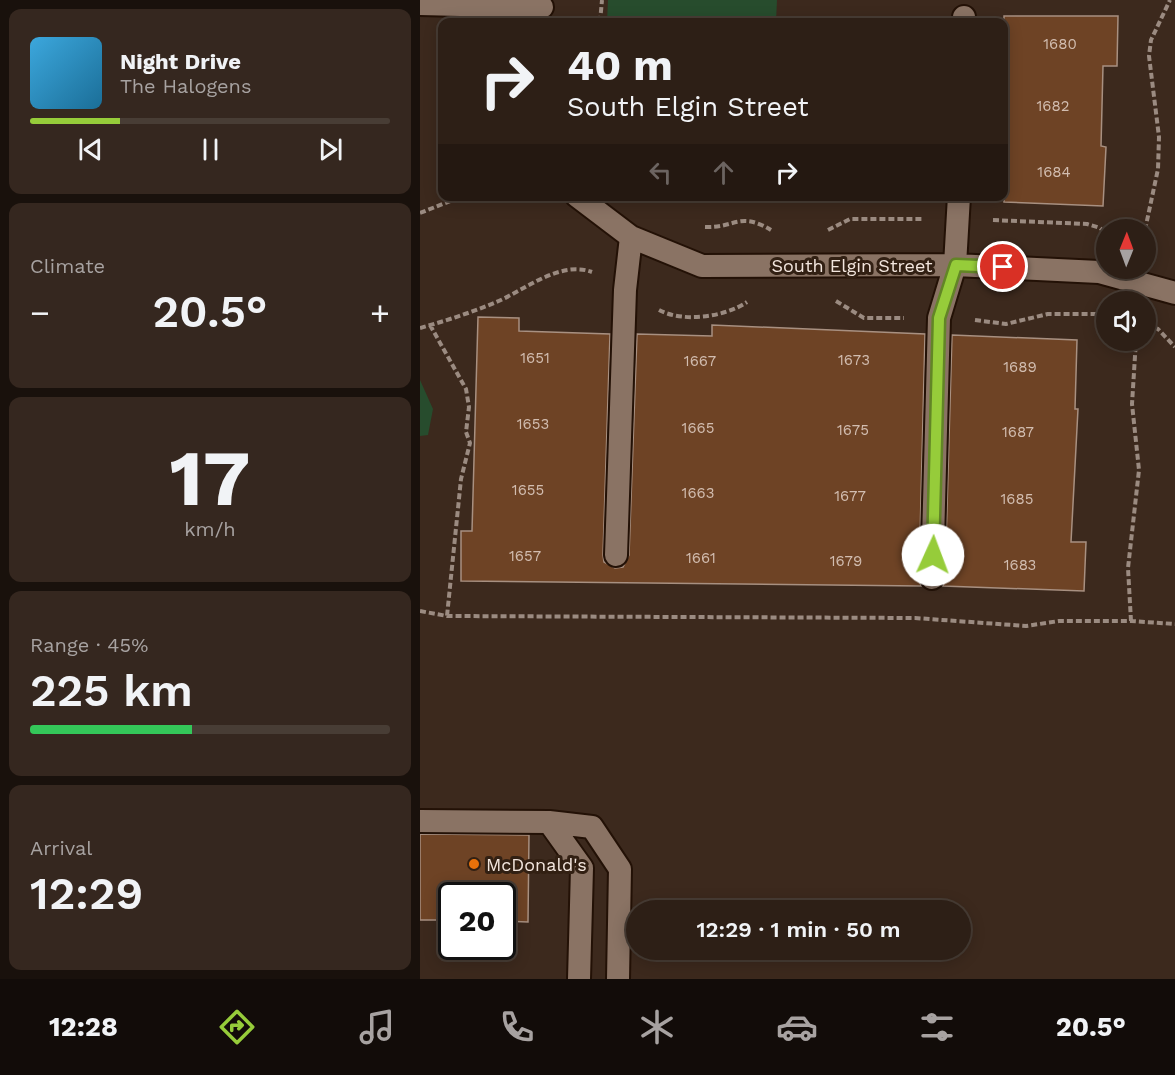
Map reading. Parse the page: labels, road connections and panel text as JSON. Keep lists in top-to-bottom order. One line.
{"streets":{"lane":["South Elgin Street"]},"places":["McDonald's"],"house_numbers":["1680","1682","1684","1651","1673","1667","1689","1653","1665","1675","1687","1655","1663","1677","1685","1657","1661","1679","1683"],"north":"top","page":{"turn":["40 m","South Elgin Street"],"song":["Night Drive","The Halogens"],"tile":["Climate",["17","km/h"],["Range · 45%","225 km"],["Arrival","12:29"]],"heat":["−","20.5°","+"],"limit":"20","trip":"12:29 · 1 min · 50 m","tabs":["12:28","20.5°"]}}
